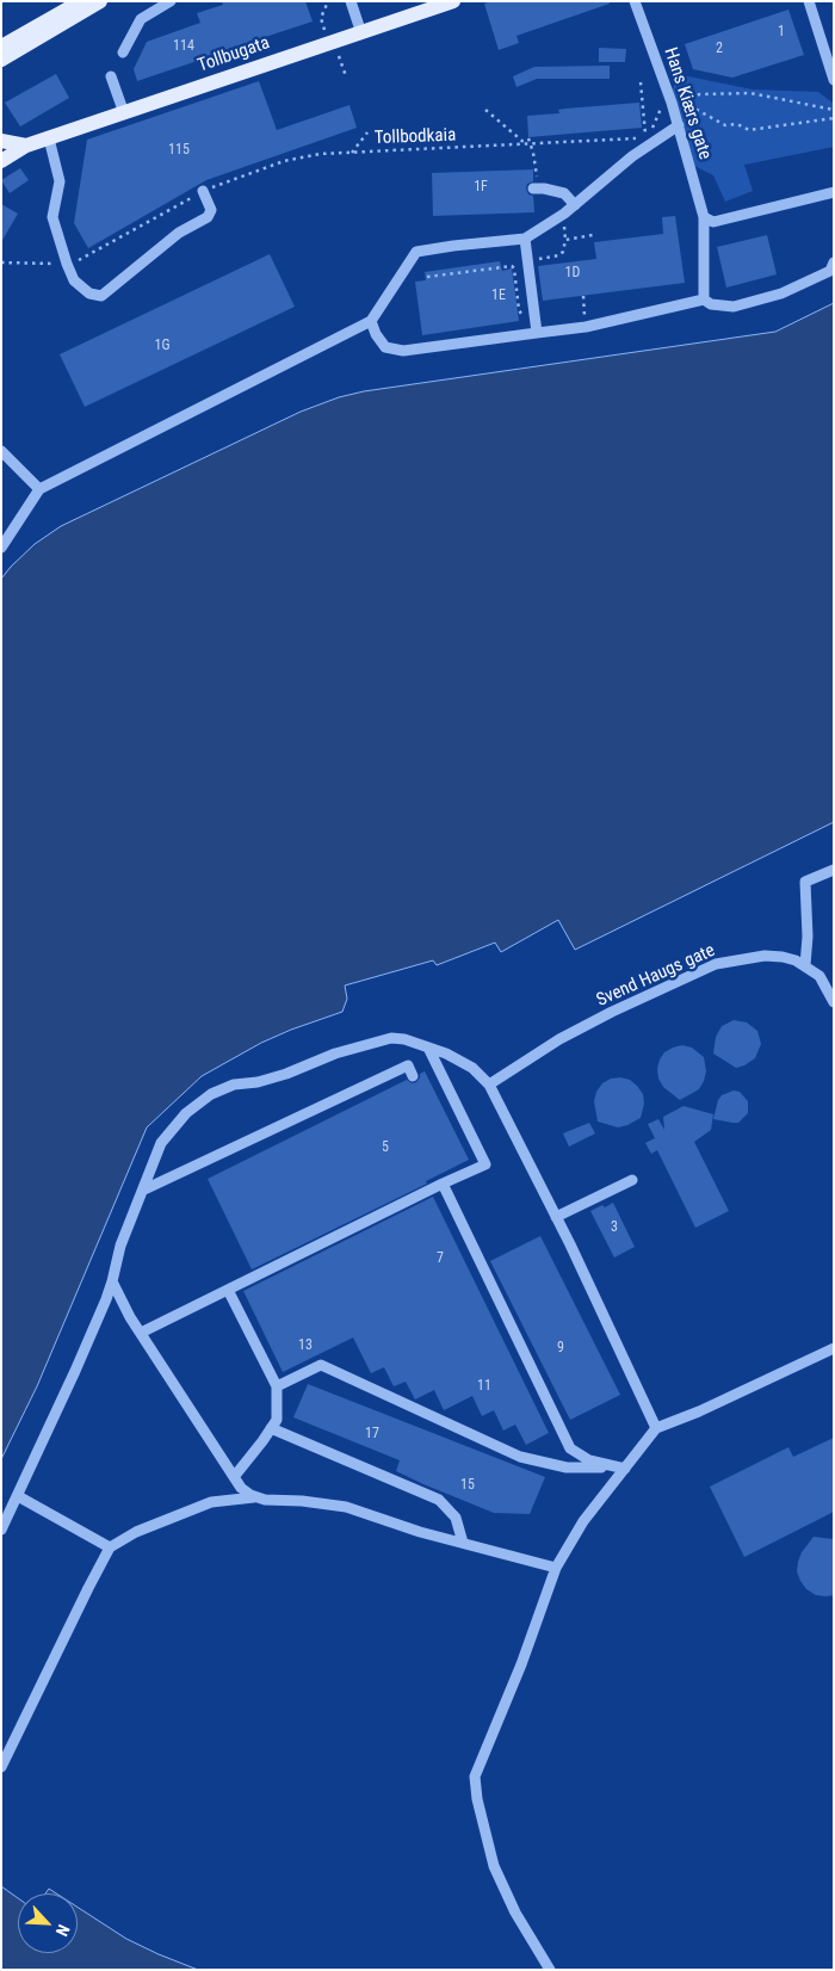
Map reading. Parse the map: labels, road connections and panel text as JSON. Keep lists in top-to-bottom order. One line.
{"streets":{"main road":["Tollbugata"],"street":["Hans Kiærs gate","Svend Haugs gate"],"path":["Tollbodkaia"]},"house_numbers":["1","114","2","115","1F","1D","1E","1G","5","3","7","13","9","11","17","15"],"north":"bottom right"}
